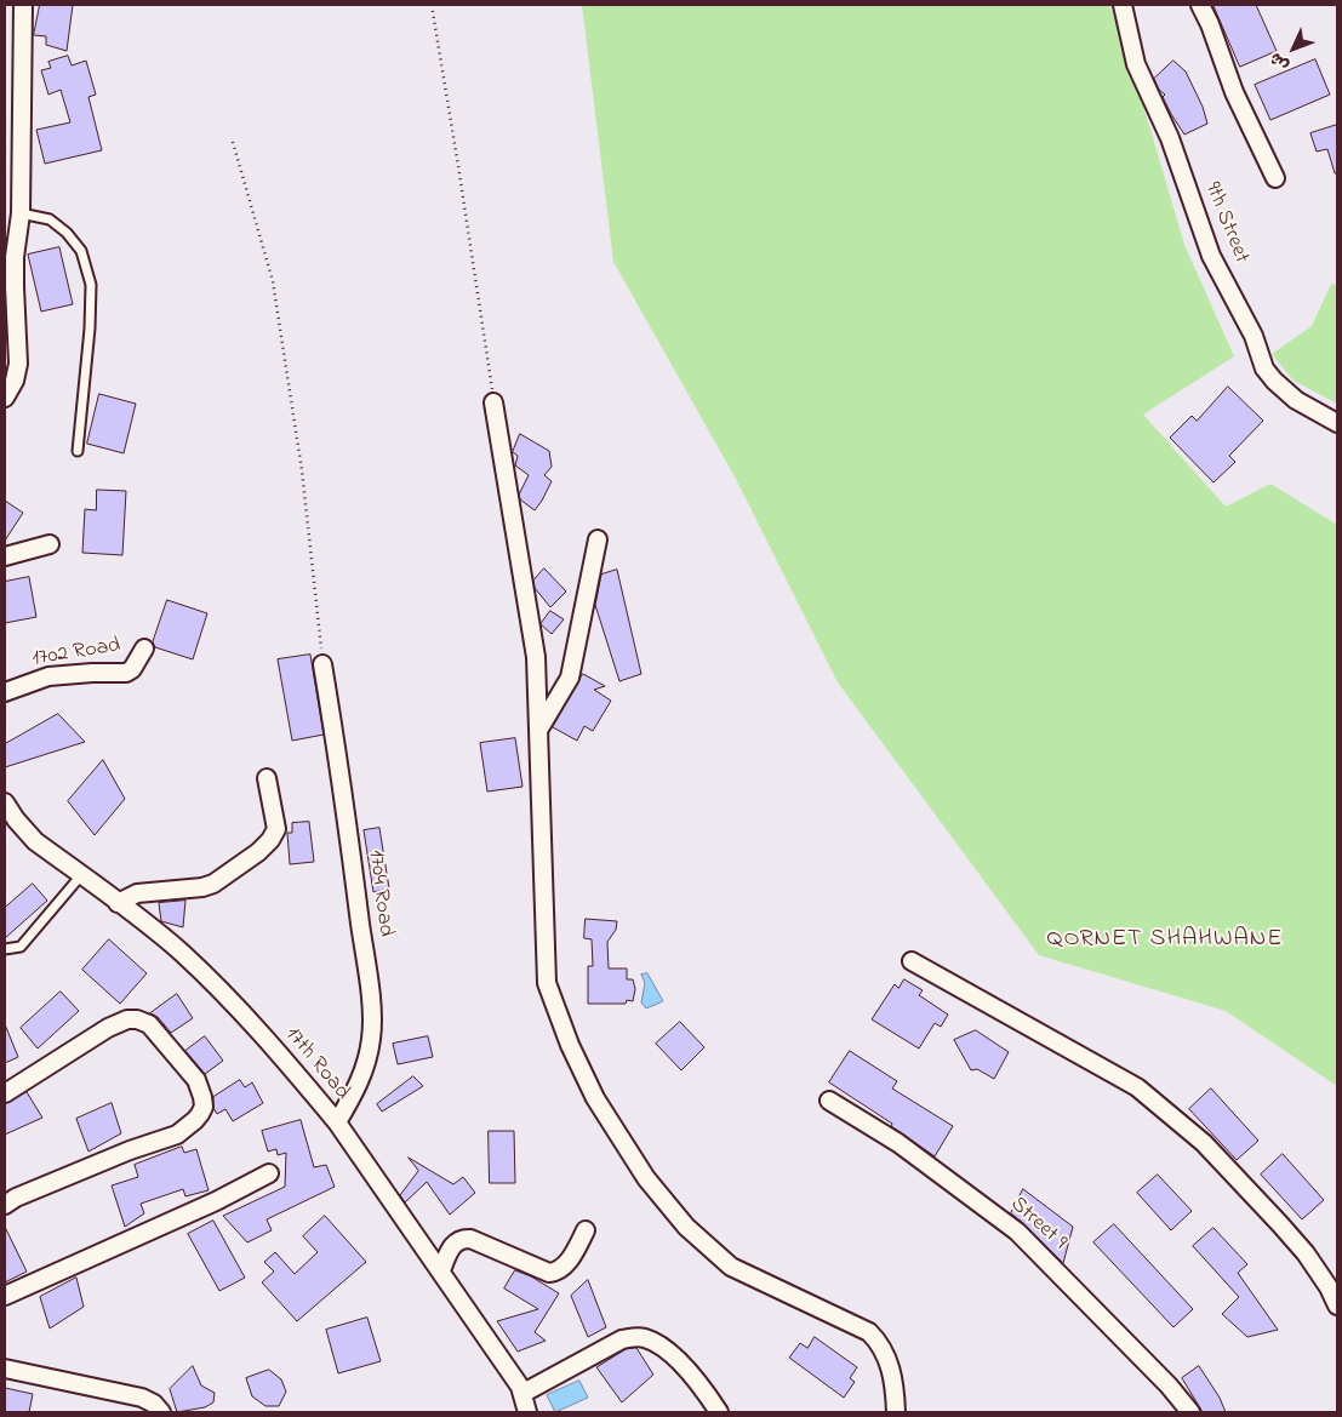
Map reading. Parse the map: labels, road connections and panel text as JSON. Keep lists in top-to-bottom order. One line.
{"streets":{"street":["9th Street","1702 Road","1704 Road","17th Road","Street 9"]},"crossings":[["1704 Road","17th Road"]],"districts":["QORNET SHAHWANE"],"north":"bottom left"}
